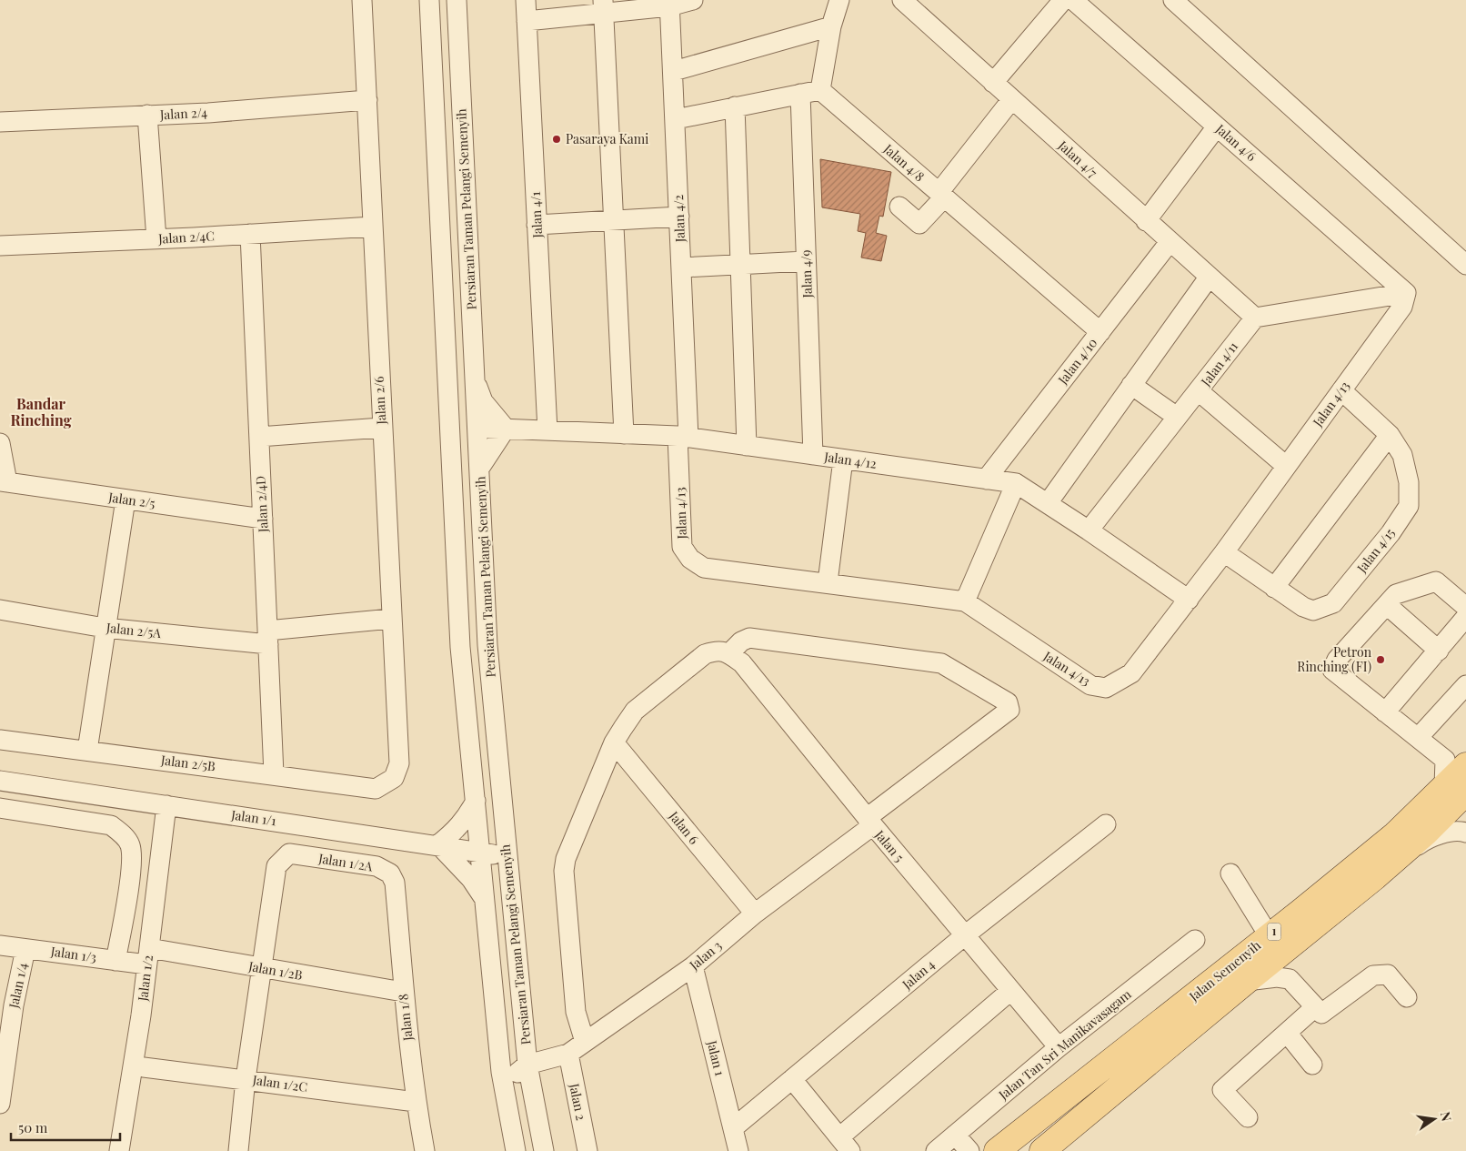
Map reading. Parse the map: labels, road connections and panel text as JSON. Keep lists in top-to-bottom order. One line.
{"streets":{"main road":["1","Jalan Semenyih"],"street":["Jalan 2/4","Jalan 4/6","Jalan 4/7","Jalan 4/8","Persiaran Taman Pelangi Semenyih","Jalan 4/1","Jalan 4/2","Jalan 2/4C","Jalan 4/9","Jalan 4/10","Jalan 4/11","Jalan 2/6","Jalan 4/13","Jalan 4/12","Jalan 2/5","Jalan 2/4D","Jalan 4/15","Jalan 2/5A","Jalan 2/5B","Jalan 1/1","Jalan 6","Jalan 5","Jalan 1/2A","Jalan 1/3","Jalan 3","Jalan 1/2B","Jalan 4","Jalan 1/2","Jalan 1/4","Jalan 1/8","Jalan Tan Sri Manikavasagam","Jalan 1","Jalan 1/2C","Jalan 2"]},"crossings":[["Jalan 2/4","Jalan 2/6"],["Jalan 4/6","Jalan 4/13"],["Jalan 4/7","Jalan 4/10"],["Jalan 4/7","Jalan 4/11"],["Jalan 4/8","Jalan 4/10"],["Persiaran Taman Pelangi Semenyih","Jalan 4/12"],["Persiaran Taman Pelangi Semenyih","Jalan 1/1"],["Persiaran Taman Pelangi Semenyih","Jalan 3"],["Jalan 4/1","Jalan 4/12"],["Jalan 4/2","Jalan 4/13"],["Jalan 4/2","Jalan 4/12"],["Jalan 2/4C","Jalan 2/6"],["Jalan 2/4C","Jalan 2/4D"],["Jalan 4/9","Jalan 4/12"],["Jalan 4/10","Jalan 4/12"],["Jalan 4/11","Jalan 4/12"],["Jalan 2/6","Jalan 2/5A"],["Jalan 2/6","Jalan 2/5B"],["Jalan 4/13","Jalan 4/12"],["Jalan 4/13","Jalan 4/15"],["Jalan 2/5","Jalan 2/4D"],["Jalan 2/4D","Jalan 2/5A"],["Jalan 2/4D","Jalan 2/5B"],["Jalan 1/1","Jalan 1/2"],["Jalan 6","Jalan 3"],["Jalan 5","Jalan 3"],["Jalan 5","Jalan 4"],["Jalan 5","Jalan Tan Sri Manikavasagam"],["Jalan 1/2A","Jalan 1/2B"],["Jalan 1/2A","Jalan 1/8"],["Jalan 1/3","Jalan 1/2B"],["Jalan 1/3","Jalan 1/2"],["Jalan 1/3","Jalan 1/4"],["Jalan 3","Jalan 1"],["Jalan 3","Jalan 2"],["Jalan 1/2B","Jalan 1/2"],["Jalan 1/2B","Jalan 1/8"],["Jalan 4","Jalan 1"],["Jalan 1/8","Jalan 1/2C"]],"districts":["Bandar Rinching"],"places":["Pasaraya Kami","Petron Rinching (FI)"],"scale_bar":"50 m","north":"right"}
